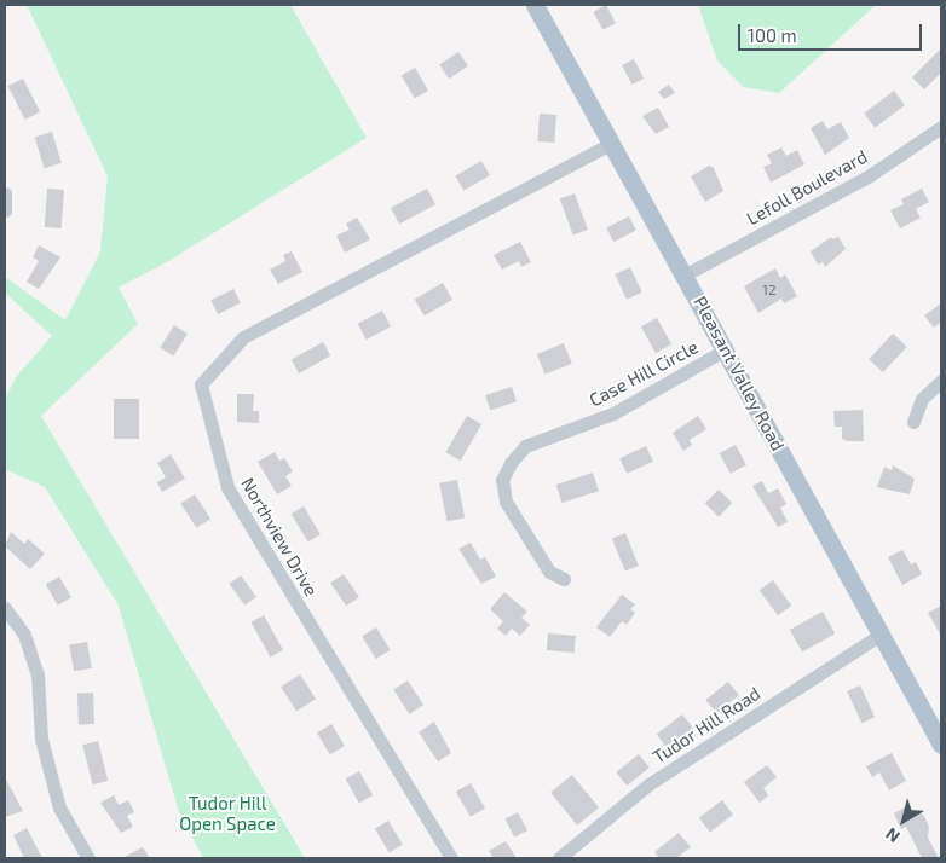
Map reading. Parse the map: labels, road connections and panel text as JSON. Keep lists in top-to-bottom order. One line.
{"streets":{"main road":["Pleasant Valley Road"],"street":["Lefoll Boulevard","Case Hill Circle","Northview Drive","Tudor Hill Road"]},"crossings":[["Lefoll Boulevard","Pleasant Valley Road"],["Case Hill Circle","Pleasant Valley Road"],["Pleasant Valley Road","Northview Drive"],["Pleasant Valley Road","Tudor Hill Road"]],"parks":["Tudor Hill Open Space"],"house_numbers":["12"],"scale_bar":"100 m","north":"bottom left"}
